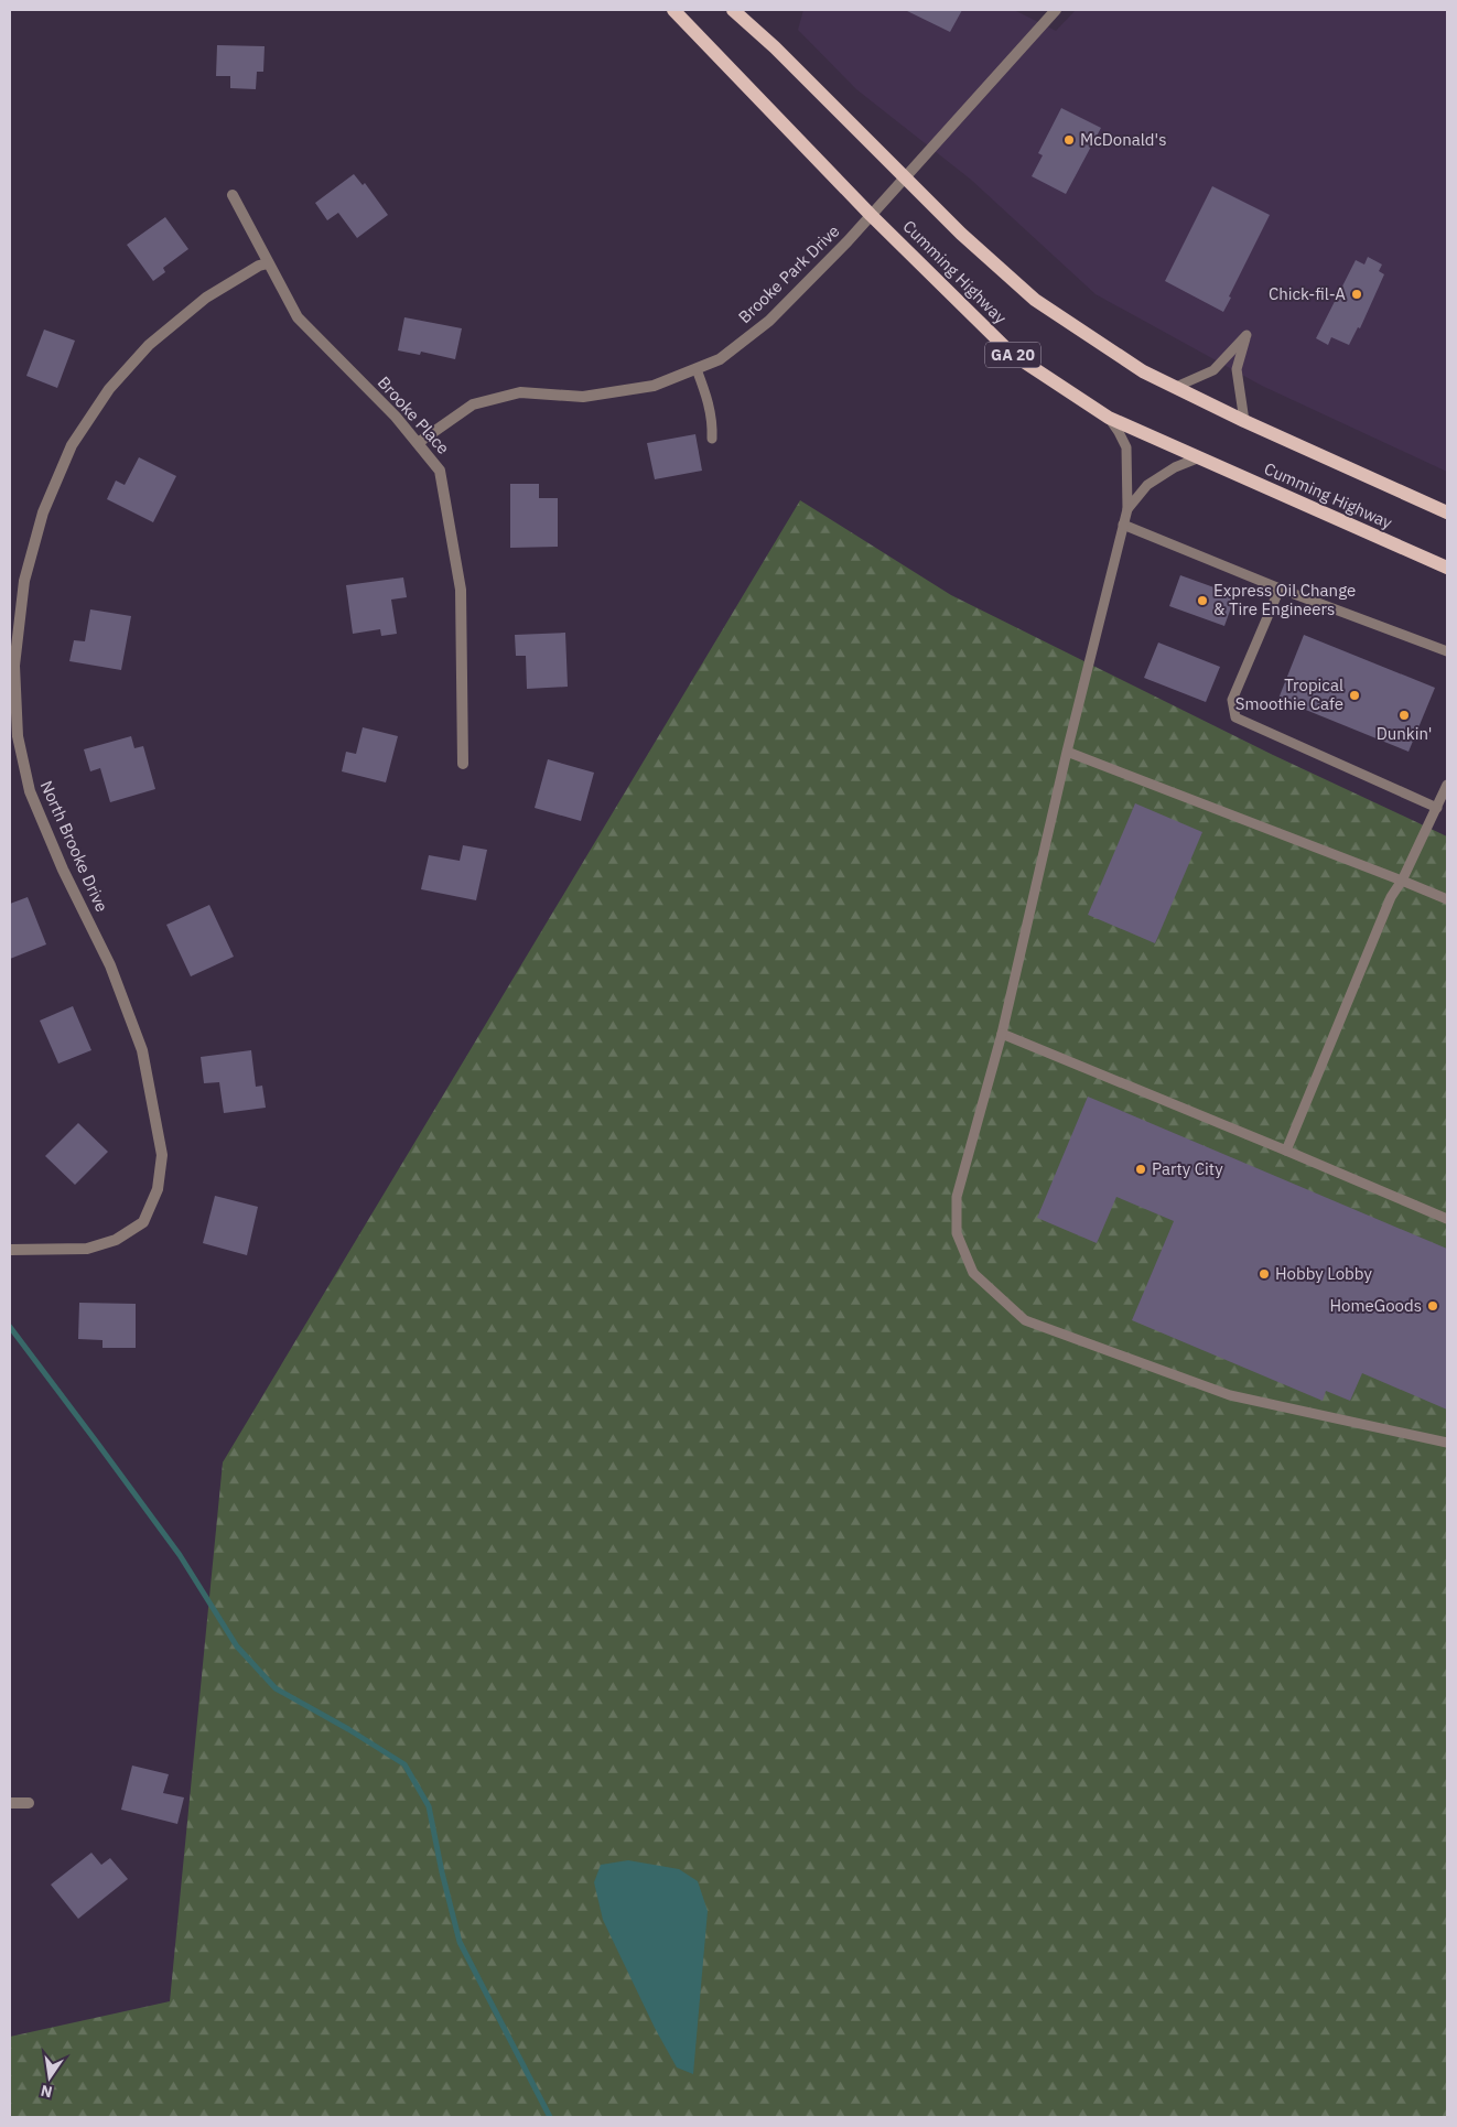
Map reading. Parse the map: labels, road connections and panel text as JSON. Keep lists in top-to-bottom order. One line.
{"streets":{"main road":["Cumming Highway","GA 20"],"street":["Brooke Park Drive","Brooke Place","North Brooke Drive"]},"crossings":[["Cumming Highway","Brooke Park Drive"],["Brooke Park Drive","Brooke Place"],["Brooke Place","North Brooke Drive"]],"places":["McDonald's","Chick-fil-A","Express Oil Change & Tire Engineers","Tropical Smoothie Cafe","Dunkin'","Party City","Hobby Lobby","HomeGoods"],"north":"bottom"}
